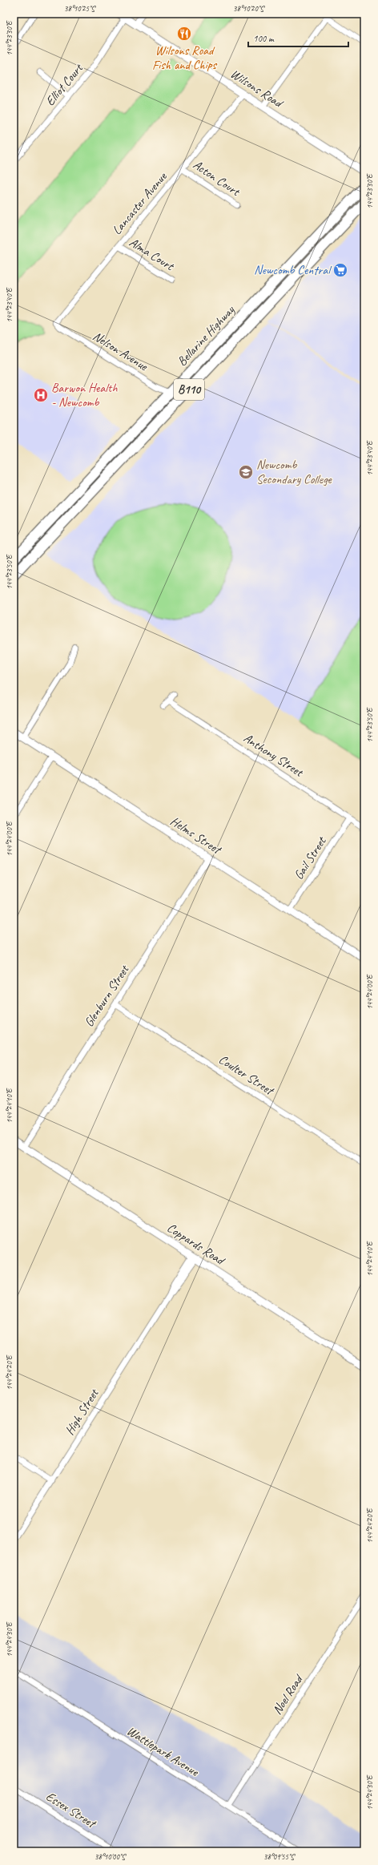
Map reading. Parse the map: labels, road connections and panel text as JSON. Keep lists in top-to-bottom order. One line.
{"streets":{"highway":["Bellarine Highway","B110"],"street":["Elliot Court","Wilsons Road","Acton Court","Lancaster Avenue","Alma Court","Nelson Avenue","Anthony Street","Helms Street","Gail Street","Glenburn Street","Coulter Street","Coppards Road","High Street","Noel Road","Wattlepark Avenue","Essex Street"]},"crossings":[["Elliot Court","Wilsons Road"],["Wilsons Road","Lancaster Avenue"],["Acton Court","Lancaster Avenue"],["Lancaster Avenue","Alma Court"],["Lancaster Avenue","Nelson Avenue"],["Bellarine Highway","Nelson Avenue"],["Anthony Street","Gail Street"],["Helms Street","Gail Street"],["Helms Street","Glenburn Street"],["Glenburn Street","Coulter Street"],["Glenburn Street","Coppards Road"],["Coppards Road","High Street"],["Noel Road","Wattlepark Avenue"]],"places":{"restaurant":["Wilsons Road Fish and Chips"],"supermarket":["Newcomb Central"],"hospital":["Barwon Health - Newcomb"],"school or university":["Newcomb Secondary College"]},"scale_bar":"100 m","coordinates":["38°10'25\"S","38°10'20\"S","144°23'30\"E","144°23'40\"E","144°23'50\"E","144°24'00\"E","144°24'10\"E","144°24'20\"E","144°24'30\"E","38°10'00\"S","38°09'55\"S"]}
